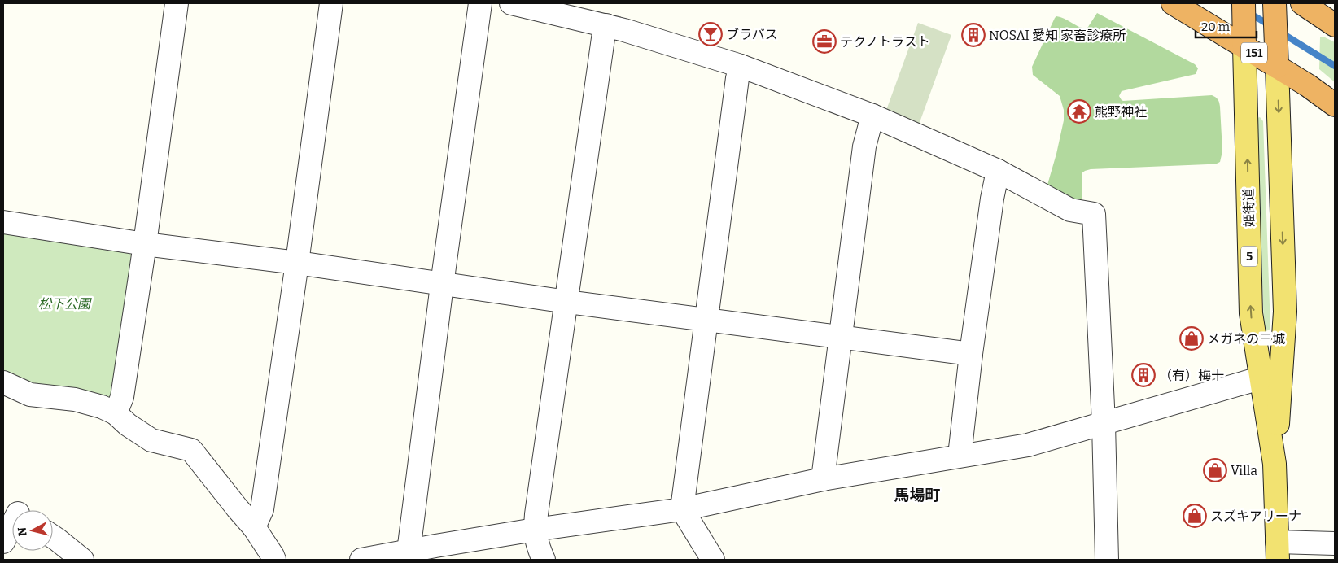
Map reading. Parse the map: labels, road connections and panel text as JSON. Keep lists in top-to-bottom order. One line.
{"streets":{"highway":["151"],"main road":["姫街道","5"]},"crossings":[["151","姫街道"]],"districts":["馬場町"],"parks":["松下公園"],"places":{"bar":["ブラバス"],"building":["NOSAI 愛知 家畜診療所","（有）梅十"],"office":["テクノトラスト"],"temple":["熊野神社"],"shop":["メガネの三城","Villa","スズキアリーナ"]},"scale_bar":"20 m","north":"left"}
